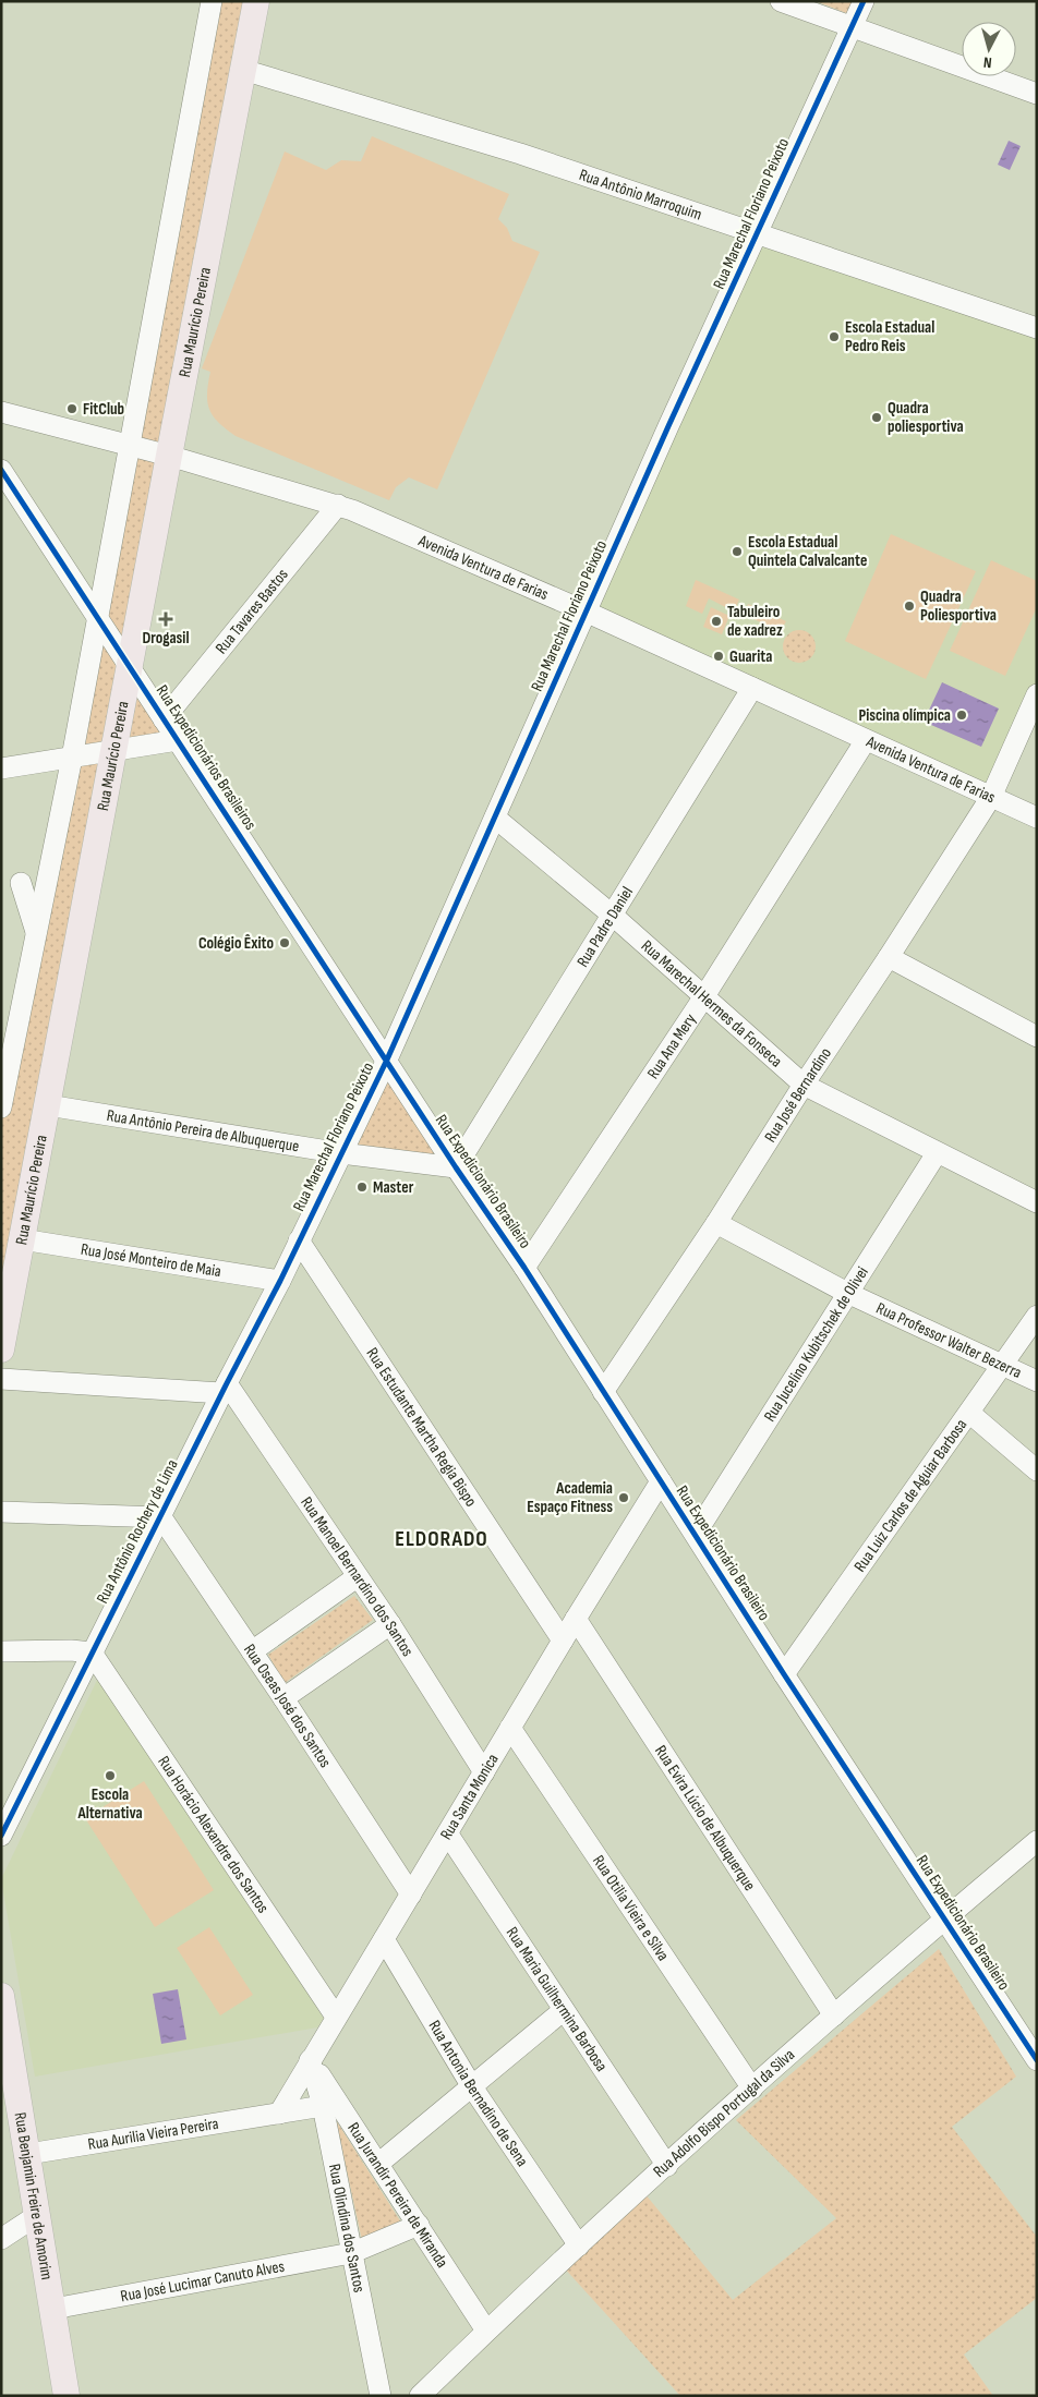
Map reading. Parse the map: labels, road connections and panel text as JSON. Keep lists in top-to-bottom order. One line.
{"streets":{"main road":["Rua Maurício Pereira","Rua Benjamin Freire de Amorim"],"street":["Rua Antônio Marroquim","Rua Marechal Floriano Peixoto","Avenida Ventura de Farias","Rua Tavares Bastos","Rua Expedicionários Brasileiros","Rua Padre Daniel","Rua Marechal Hermes da Fonseca","Rua Ana Mery","Rua José Bernardino","Rua Antônio Pereira de Albuquerque","Rua Expedicionário Brasileiro","Rua José Monteiro de Maia","Rua Professor Walter Bezerra","Rua Jucelino Kubitschek de Olivei","Rua Estudante Martha Regia Bispo","Rua Luiz Carlos de Aguiar Barbosa","Rua Antônio Rochery de Lima","Rua Manoel Bernardino dos Santos","Rua Oseas José dos Santos","Rua Santa Monica","Rua Evira Lúcio de Albuquerque","Rua Horácio Alexandre dos Santos","Rua Otilia Vieira e Silva","Rua Maria Guilhermina Barbosa","Rua Antonia Bernadino de Sena","Rua Adolfo Bispo Portugal da Silva","Rua Aurilia Vieira Pereira","Rua Jurandir Pereira de Miranda","Rua Olindina dos Santos","Rua José Lucimar Canuto Alves"]},"crossings":[["Rua Antônio Marroquim","Rua Marechal Floriano Peixoto"],["Rua Antônio Marroquim","Rua Maurício Pereira"],["Rua Marechal Floriano Peixoto","Avenida Ventura de Farias"],["Rua Marechal Floriano Peixoto","Rua Expedicionários Brasileiros"],["Rua Marechal Floriano Peixoto","Rua Marechal Hermes da Fonseca"],["Rua Marechal Floriano Peixoto","Rua Antônio Pereira de Albuquerque"],["Rua Marechal Floriano Peixoto","Rua Expedicionário Brasileiro"],["Rua Marechal Floriano Peixoto","Rua Estudante Martha Regia Bispo"],["Rua Marechal Floriano Peixoto","Rua Antônio Rochery de Lima"],["Rua Maurício Pereira","Avenida Ventura de Farias"],["Rua Maurício Pereira","Rua Expedicionários Brasileiros"],["Rua Maurício Pereira","Rua Antônio Pereira de Albuquerque"],["Rua Maurício Pereira","Rua José Monteiro de Maia"],["Avenida Ventura de Farias","Rua Tavares Bastos"],["Avenida Ventura de Farias","Rua Padre Daniel"],["Avenida Ventura de Farias","Rua Ana Mery"],["Avenida Ventura de Farias","Rua José Bernardino"],["Rua Tavares Bastos","Rua Expedicionários Brasileiros"],["Rua Expedicionários Brasileiros","Rua Expedicionário Brasileiro"],["Rua Padre Daniel","Rua Marechal Hermes da Fonseca"],["Rua Padre Daniel","Rua Antônio Pereira de Albuquerque"],["Rua Padre Daniel","Rua Expedicionário Brasileiro"],["Rua Marechal Hermes da Fonseca","Rua Ana Mery"],["Rua Marechal Hermes da Fonseca","Rua José Bernardino"],["Rua Marechal Hermes da Fonseca","Rua Jucelino Kubitschek de Olivei"],["Rua Ana Mery","Rua Expedicionário Brasileiro"],["Rua José Bernardino","Rua Expedicionário Brasileiro"],["Rua José Bernardino","Rua Professor Walter Bezerra"],["Rua Antônio Pereira de Albuquerque","Rua Expedicionário Brasileiro"],["Rua Expedicionário Brasileiro","Rua Jucelino Kubitschek de Olivei"],["Rua Expedicionário Brasileiro","Rua Luiz Carlos de Aguiar Barbosa"],["Rua Expedicionário Brasileiro","Rua Santa Monica"],["Rua Expedicionário Brasileiro","Rua Adolfo Bispo Portugal da Silva"],["Rua José Monteiro de Maia","Rua Antônio Rochery de Lima"],["Rua Professor Walter Bezerra","Rua Jucelino Kubitschek de Olivei"],["Rua Professor Walter Bezerra","Rua Luiz Carlos de Aguiar Barbosa"],["Rua Estudante Martha Regia Bispo","Rua Antônio Rochery de Lima"],["Rua Estudante Martha Regia Bispo","Rua Santa Monica"],["Rua Antônio Rochery de Lima","Rua Manoel Bernardino dos Santos"],["Rua Antônio Rochery de Lima","Rua Oseas José dos Santos"],["Rua Antônio Rochery de Lima","Rua Horácio Alexandre dos Santos"],["Rua Manoel Bernardino dos Santos","Rua Santa Monica"],["Rua Oseas José dos Santos","Rua Santa Monica"],["Rua Santa Monica","Rua Evira Lúcio de Albuquerque"],["Rua Santa Monica","Rua Horácio Alexandre dos Santos"],["Rua Santa Monica","Rua Otilia Vieira e Silva"],["Rua Santa Monica","Rua Maria Guilhermina Barbosa"],["Rua Santa Monica","Rua Antonia Bernadino de Sena"],["Rua Santa Monica","Rua Aurilia Vieira Pereira"],["Rua Santa Monica","Rua Jurandir Pereira de Miranda"],["Rua Evira Lúcio de Albuquerque","Rua Adolfo Bispo Portugal da Silva"],["Rua Otilia Vieira e Silva","Rua Adolfo Bispo Portugal da Silva"],["Rua Maria Guilhermina Barbosa","Rua Adolfo Bispo Portugal da Silva"],["Rua Antonia Bernadino de Sena","Rua Adolfo Bispo Portugal da Silva"],["Rua Adolfo Bispo Portugal da Silva","Rua Jurandir Pereira de Miranda"],["Rua Aurilia Vieira Pereira","Rua Benjamin Freire de Amorim"],["Rua Aurilia Vieira Pereira","Rua Jurandir Pereira de Miranda"],["Rua Aurilia Vieira Pereira","Rua Olindina dos Santos"],["Rua Benjamin Freire de Amorim","Rua José Lucimar Canuto Alves"],["Rua Jurandir Pereira de Miranda","Rua Olindina dos Santos"],["Rua Jurandir Pereira de Miranda","Rua José Lucimar Canuto Alves"],["Rua Olindina dos Santos","Rua José Lucimar Canuto Alves"]],"districts":["ELDORADO"],"places":{"other":["Escola Estadual Pedro Reis","FitClub","Quadra poliesportiva","Escola Estadual Quintela Calvalcante","Quadra Poliesportiva","Tabuleiro de xadrez","Guarita","Piscina olímpica","Colégio Êxito","Master","Academia Espaço Fitness","Escola Alternativa"],"health":["Drogasil"]},"north":"bottom"}
